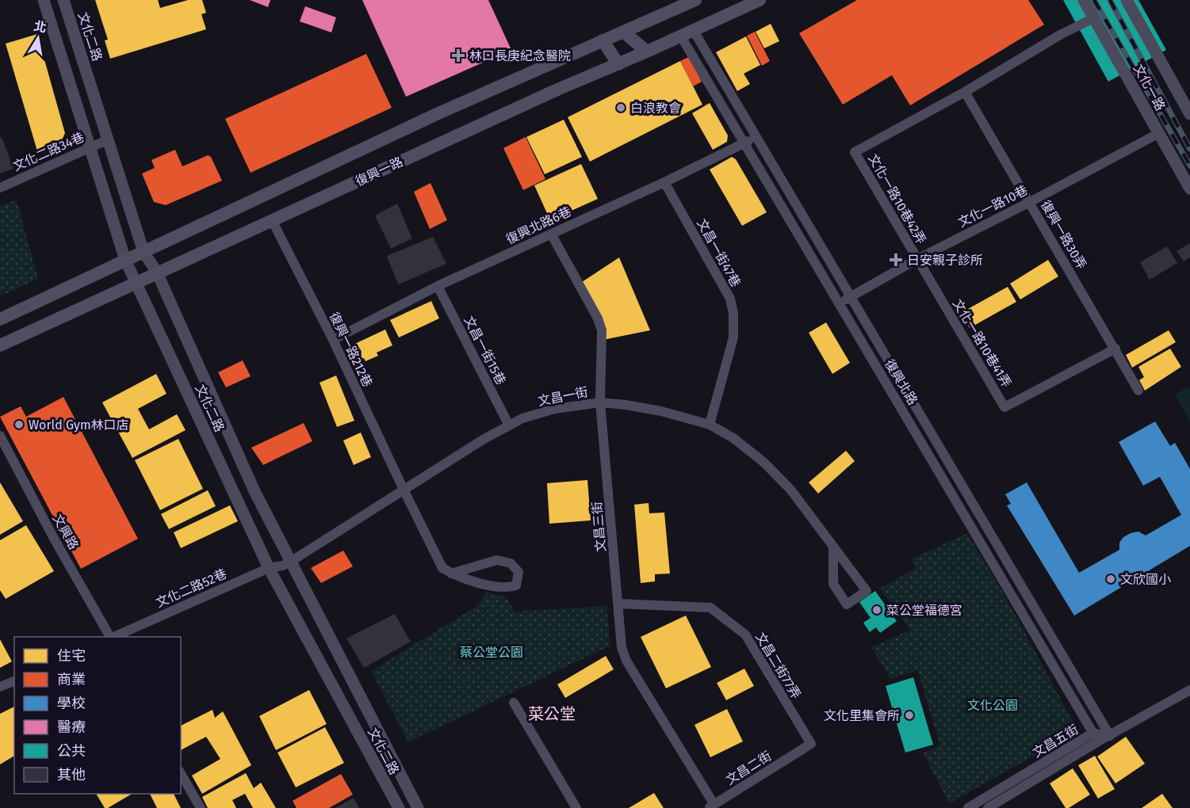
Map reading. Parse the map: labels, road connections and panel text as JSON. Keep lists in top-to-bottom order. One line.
{"streets":{"main road":["復興一路"],"street":["文化二路","文化一路","文化二路34巷","文化一路10巷42弄","文化一路10巷","復興北路6巷","復興一路30弄","文昌一街47巷","文化一路10巷41弄","復興一路212巷","文昌一街15巷","復興北路","文昌一街","文昌三街","文興路","文化二路52巷","文昌二街77弄","文昌五街","文昌二街"]},"crossings":[["文化二路","文化二路34巷"],["文化二路","復興一路"],["文化二路","文昌一街"],["文化二路","文化二路52巷"],["文化一路","文化一路10巷"],["復興一路","復興一路212巷"],["復興一路","復興北路"],["文化一路10巷42弄","文化一路10巷"],["文化一路10巷42弄","復興一路30弄"],["文化一路10巷42弄","文化一路10巷41弄"],["文化一路10巷","復興一路30弄"],["文化一路10巷","文化一路10巷41弄"],["文化一路10巷","復興北路"],["復興北路6巷","文昌一街47巷"],["復興北路6巷","復興一路212巷"],["復興北路6巷","文昌一街15巷"],["復興北路6巷","復興北路"],["復興北路6巷","文昌三街"],["復興一路30弄","文化一路10巷41弄"],["文昌一街47巷","文昌一街"],["復興一路212巷","文昌一街"],["文昌一街15巷","文昌一街"],["復興北路","文昌五街"],["文昌一街","文昌三街"],["文昌一街","文化二路52巷"],["文昌三街","文昌二街77弄"],["文昌三街","文昌二街"],["文昌二街77弄","文昌二街"]],"districts":["菜公堂"],"parks":["蔡公堂公園","文化公園"],"places":{"health":["林口長庚紀念醫院","日安親子診所"],"other":["白浪教會","World Gym林口店","文欣國小","菜公堂福德宮","文化里集會所"]},"legend":["住宅","商業","學校","醫療","公共","其他"],"north":"top"}
